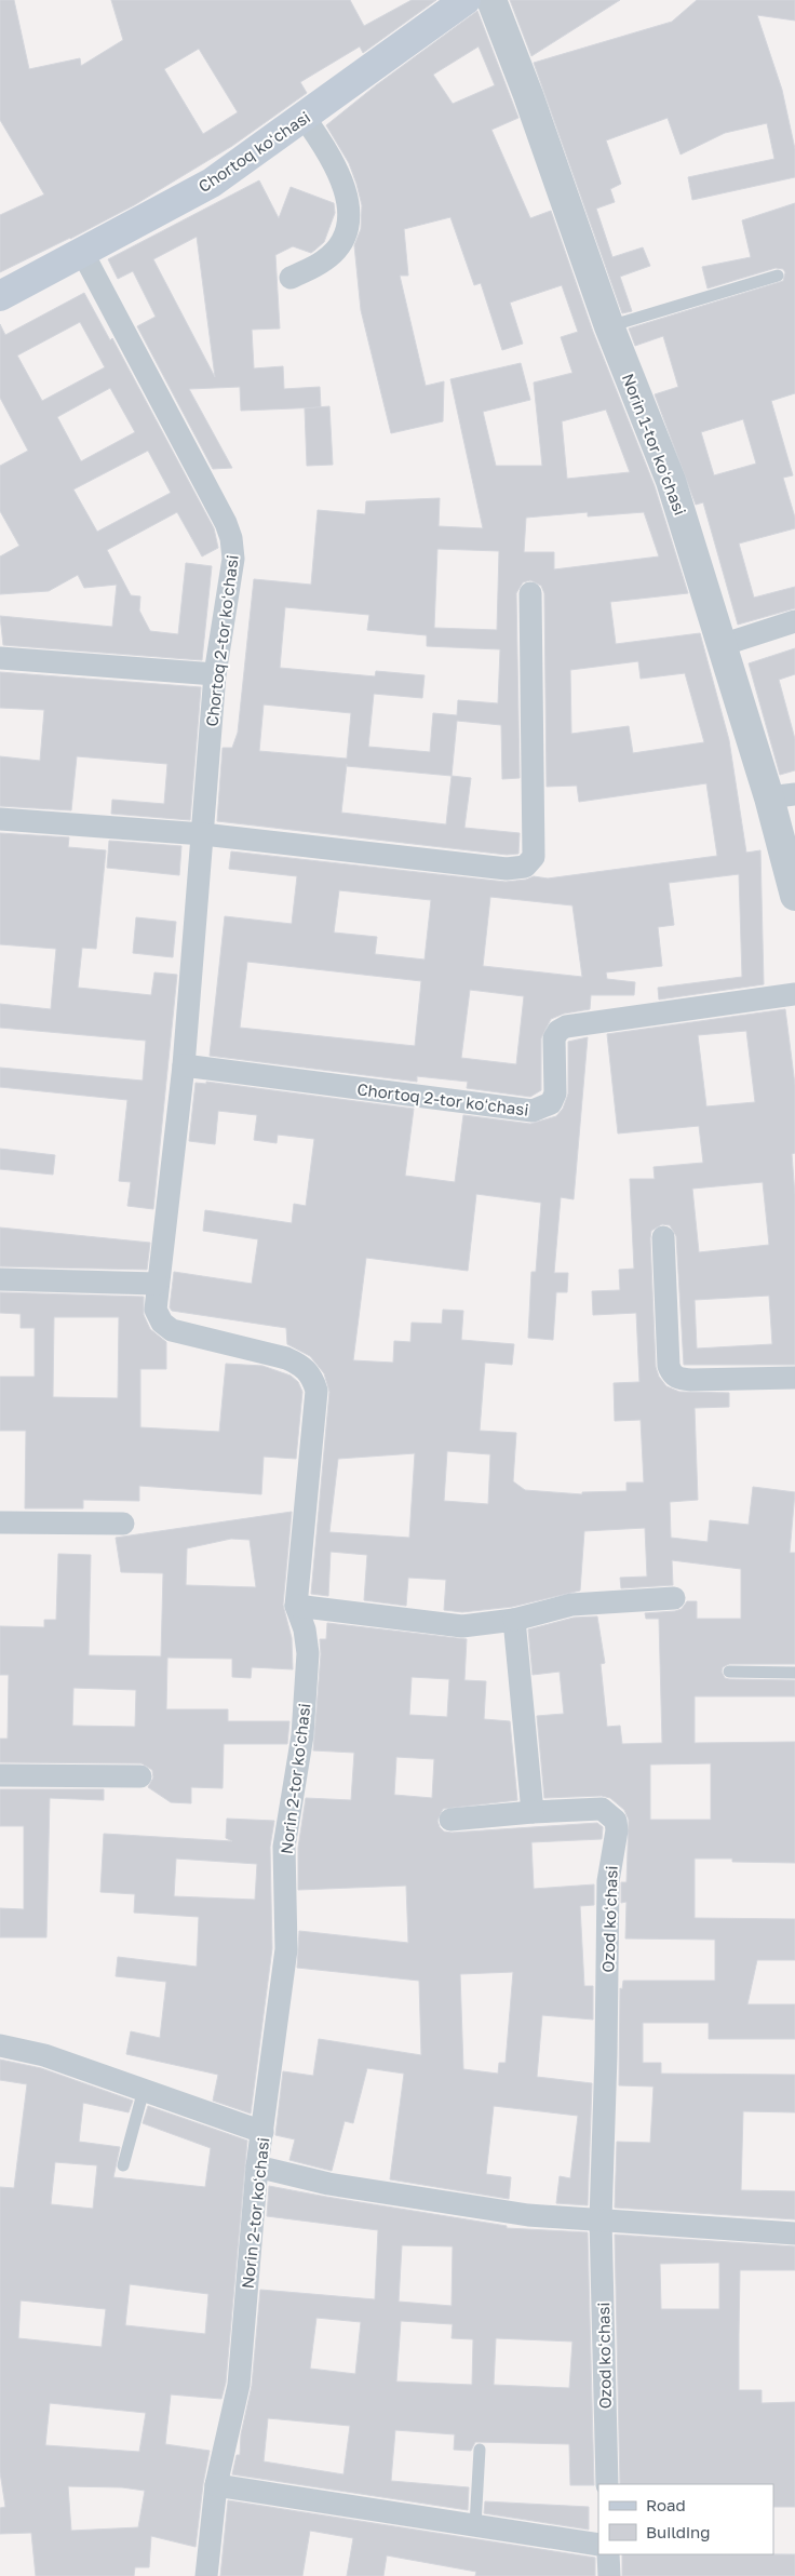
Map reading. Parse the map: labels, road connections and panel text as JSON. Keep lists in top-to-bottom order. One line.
{"streets":{"main road":["Chortoq koʻchasi"],"street":["Norin 1-tor koʻchasi","Chortoq 2-tor koʻchasi","Norin 2-tor koʻchasi","Ozod koʻchasi"]},"crossings":[["Chortoq koʻchasi","Chortoq 2-tor koʻchasi"],["Chortoq 2-tor koʻchasi","Norin 2-tor koʻchasi"]],"legend":["Road","Building"]}
